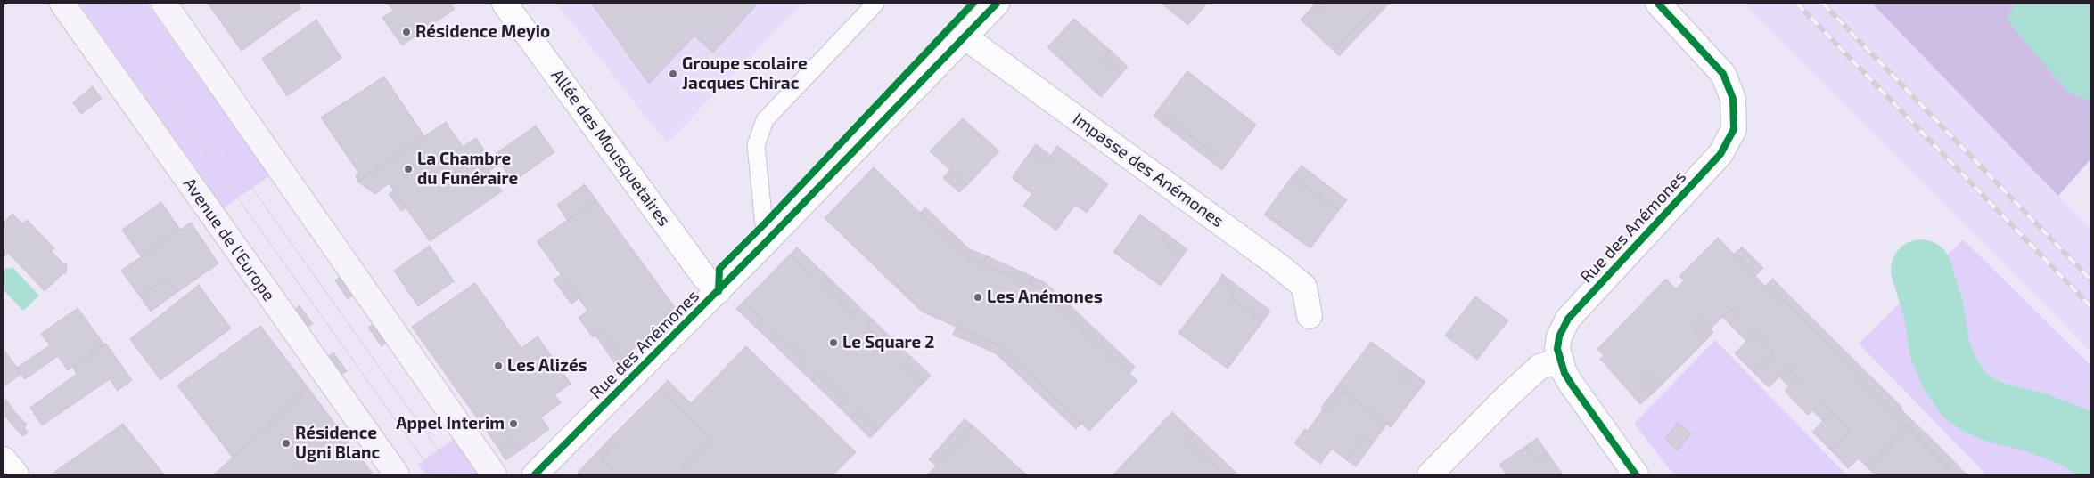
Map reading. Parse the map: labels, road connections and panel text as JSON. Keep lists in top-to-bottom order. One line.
{"streets":{"main road":["Avenue de l'Europe"],"street":["Allée des Mousquetaires","Impasse des Anémones","Rue des Anémones"]},"crossings":[["Allée des Mousquetaires","Rue des Anémones"],["Impasse des Anémones","Rue des Anémones"]],"places":["Résidence Meyio","Groupe scolaire Jacques Chirac","La Chambre du Funéraire","Les Anémones","Le Square 2","Les Alizés","Appel Interim","Résidence Ugni Blanc"]}
